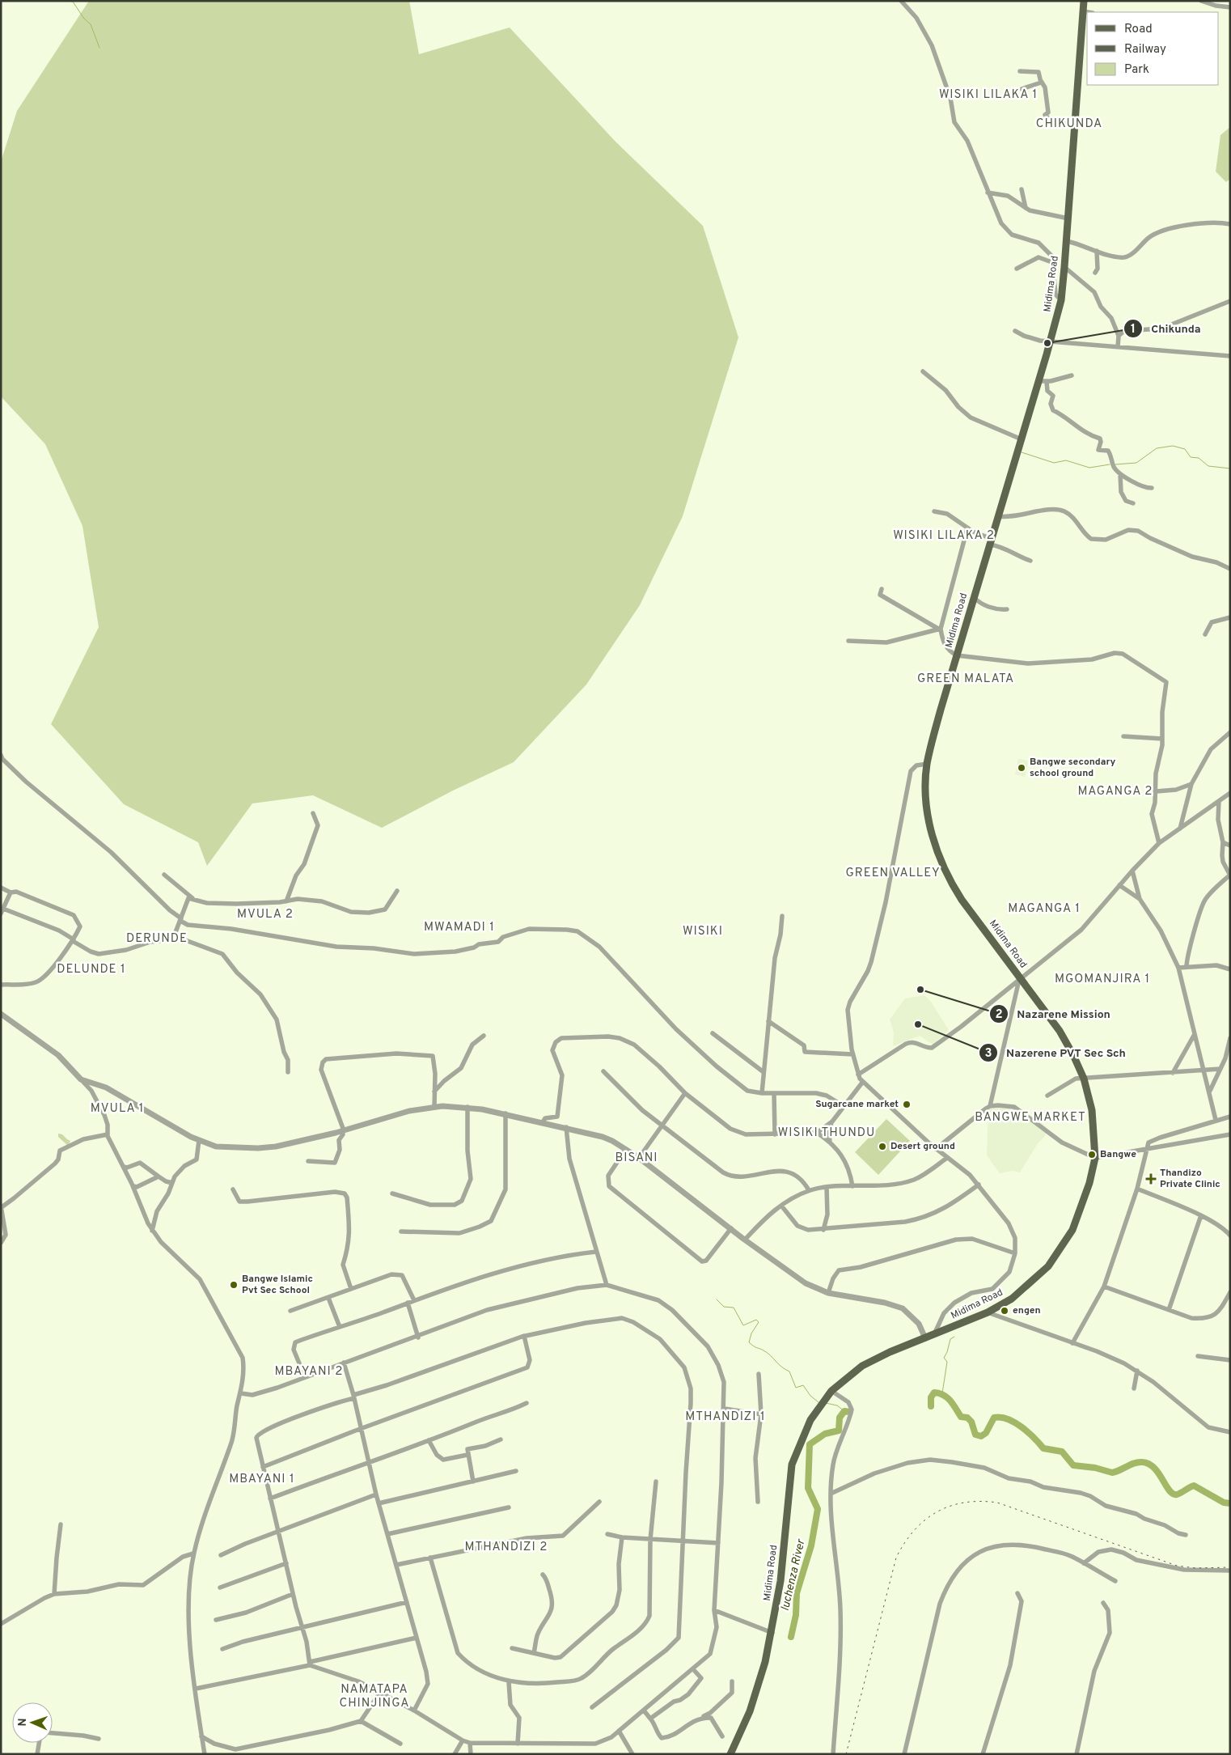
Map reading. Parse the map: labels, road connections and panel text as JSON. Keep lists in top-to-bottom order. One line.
{"streets":{"main road":["Midima Road"]},"districts":["WISIKI LILAKA 1","CHIKUNDA","WISIKI LILAKA 2","GREEN MALATA","MAGANGA 2","GREEN VALLEY","MAGANGA 1","MVULA 2","MWAMADI 1","WISIKI","DERUNDE","DELUNDE 1","MGOMANJIRA 1","MVULA 1","BANGWE MARKET","WISIKI THUNDU","BISANI","MBAYANI 2","MTHANDIZI 1","MBAYANI 1","MTHANDIZI 2","NAMATAPA CHINJINGA"],"water":["luchenza River"],"places":{"other":["Chikunda","Bangwe secondary school ground","Nazarene Mission","Nazerene PVT Sec Sch","Sugarcane market","Desert ground","Bangwe","Bangwe Islamic Pvt Sec School","engen"],"health":["Thandizo Private Clinic"]},"legend":["Road","Railway","Park"],"north":"left"}
